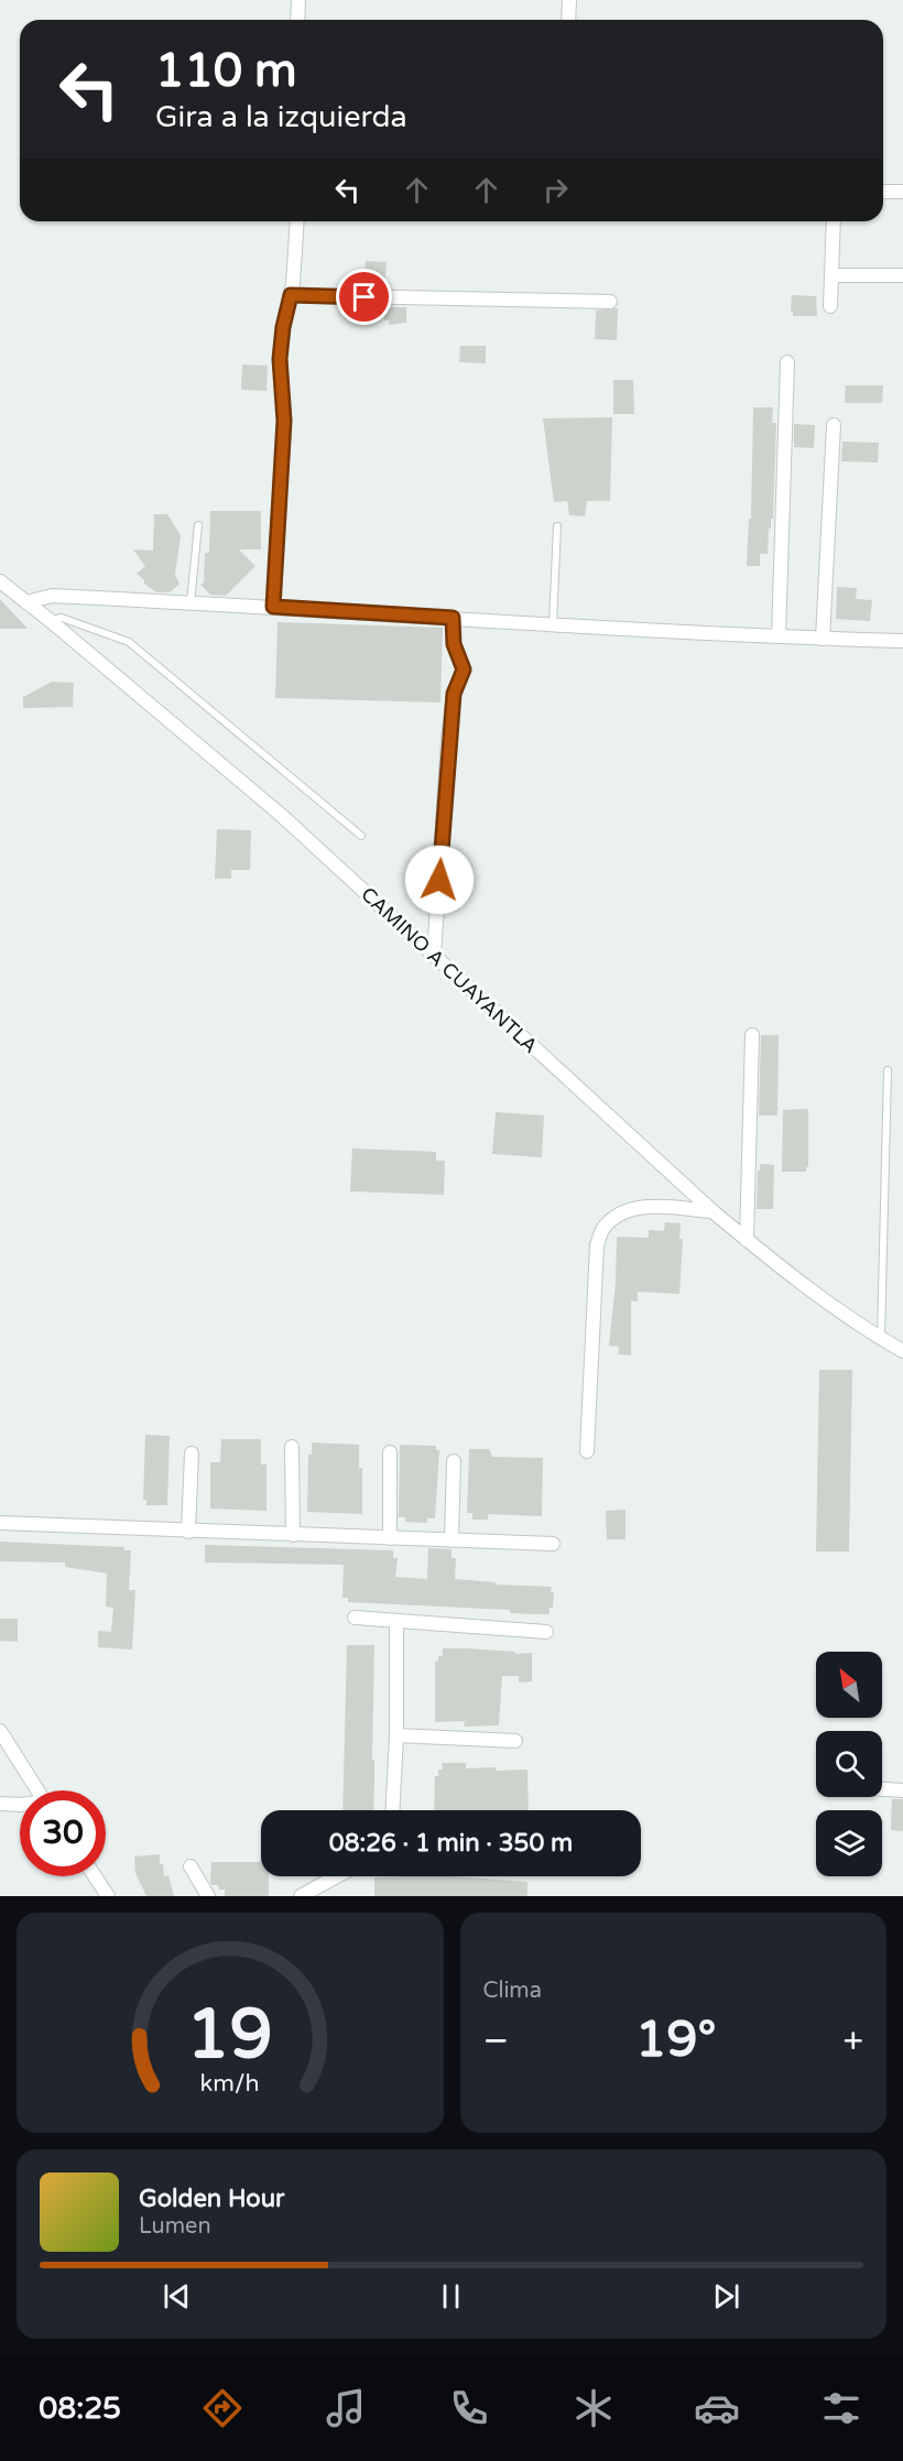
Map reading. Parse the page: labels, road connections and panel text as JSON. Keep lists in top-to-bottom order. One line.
{"streets":{"street":["CAMINO A CUAYANTLA"]},"north":"top left","page":{"turn":["110 m","Gira a la izquierda"],"limit":"30","trip":"08:26 · 1 min · 350 m","tile":"Clima","heat":["−","19°","+"],"song":["Golden Hour","Lumen"],"tabs":"08:25","gauge":["19","km/h"]}}
